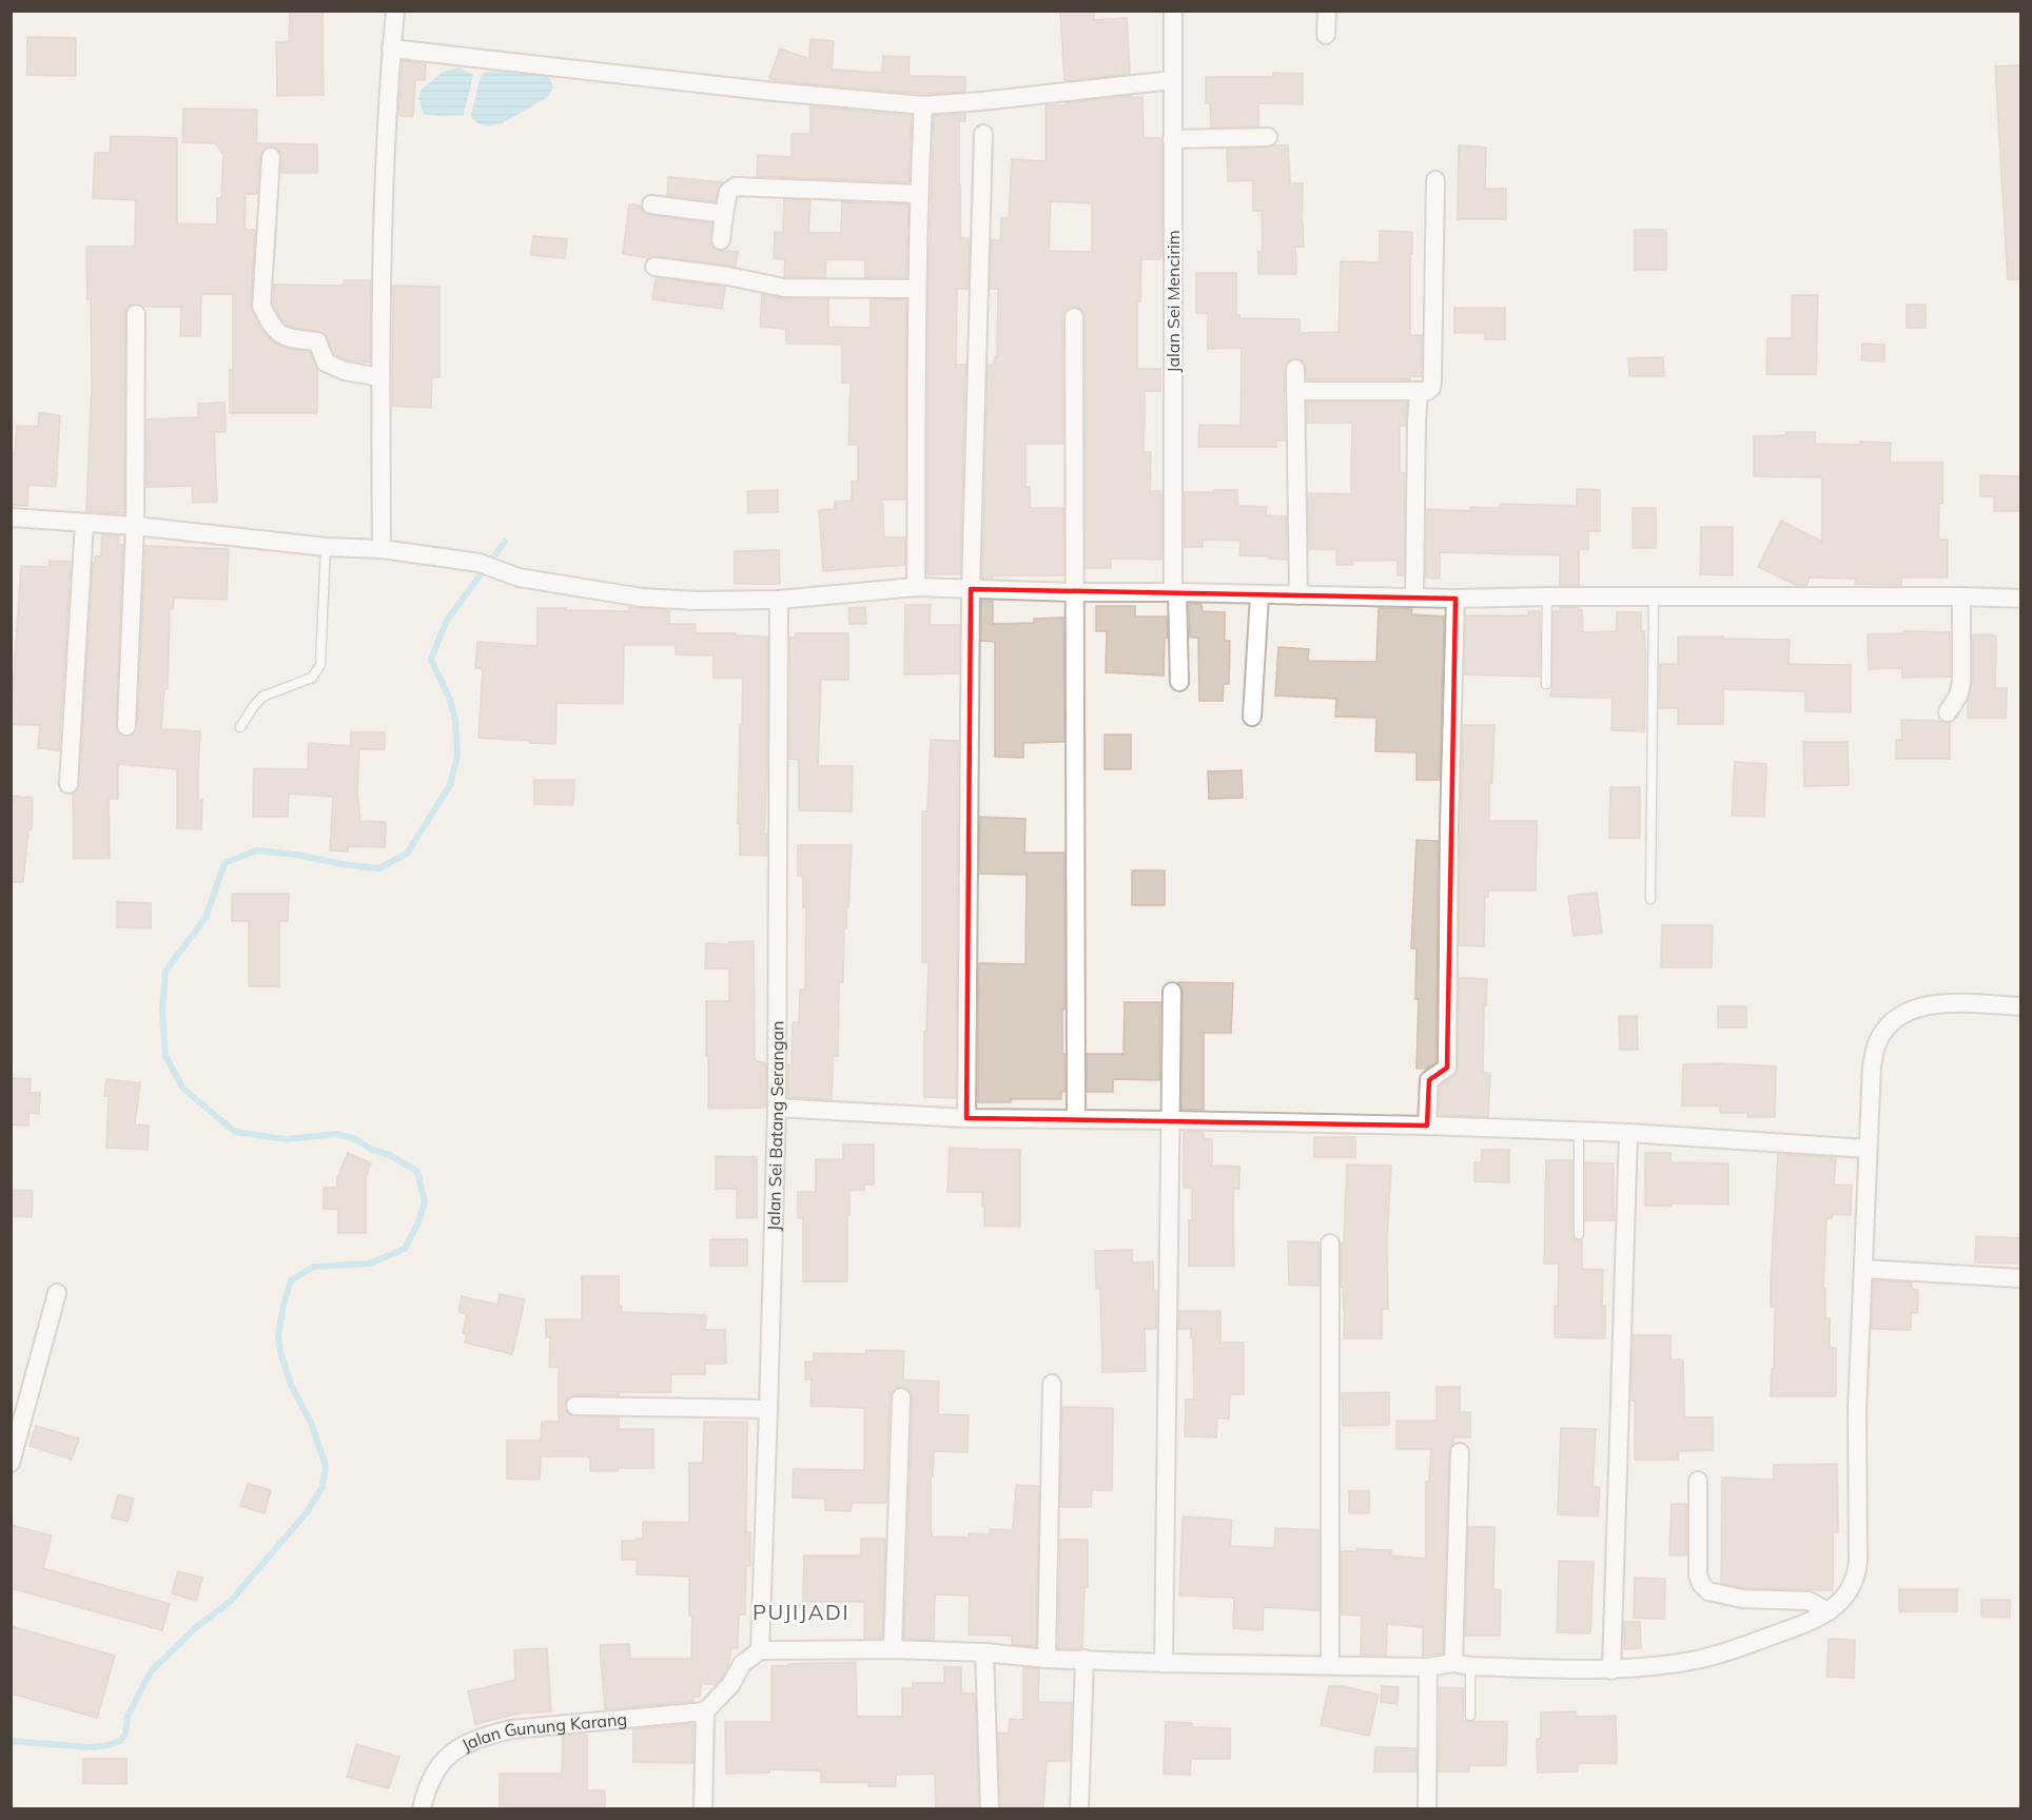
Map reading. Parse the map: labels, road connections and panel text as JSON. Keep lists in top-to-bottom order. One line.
{"streets":{"street":["Jalan Sei Mencirim","Jalan Sei Batang Serangan","Jalan Gunung Karang"]},"districts":["PUJIJADI"]}
